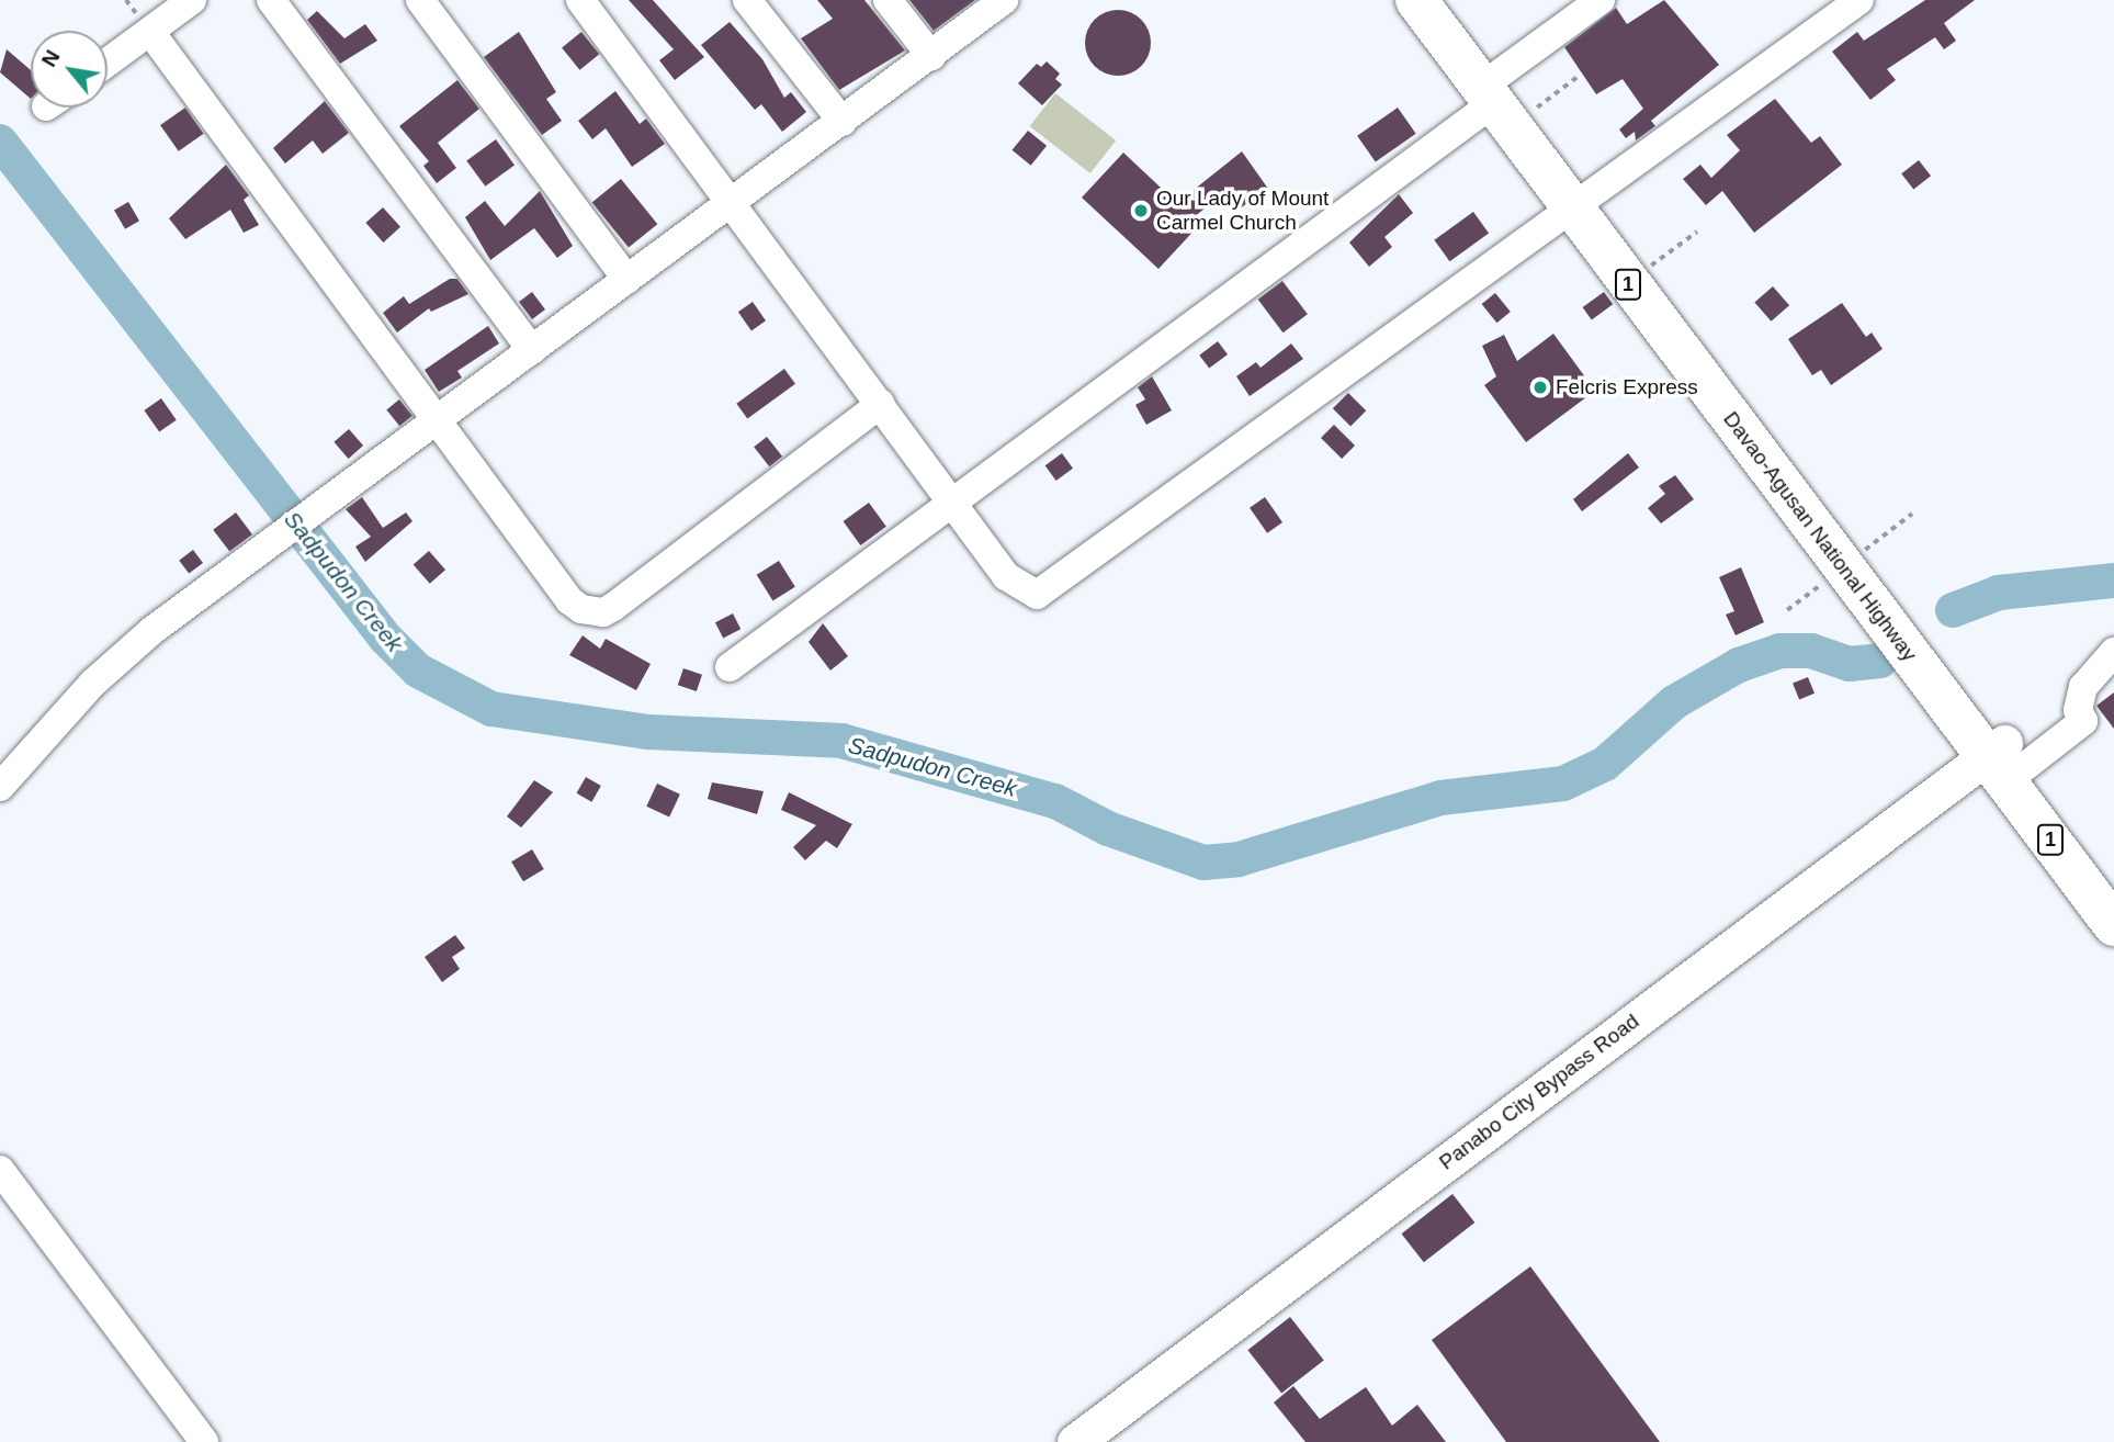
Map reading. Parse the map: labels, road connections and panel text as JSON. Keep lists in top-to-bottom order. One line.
{"streets":{"highway":["1","Davao-Agusan National Highway"],"main road":["Panabo City Bypass Road"]},"crossings":[["Davao-Agusan National Highway","Panabo City Bypass Road"]],"water":["Sadpudon Creek"],"places":["Our Lady of Mount Carmel Church","Felcris Express"],"north":"top left"}
